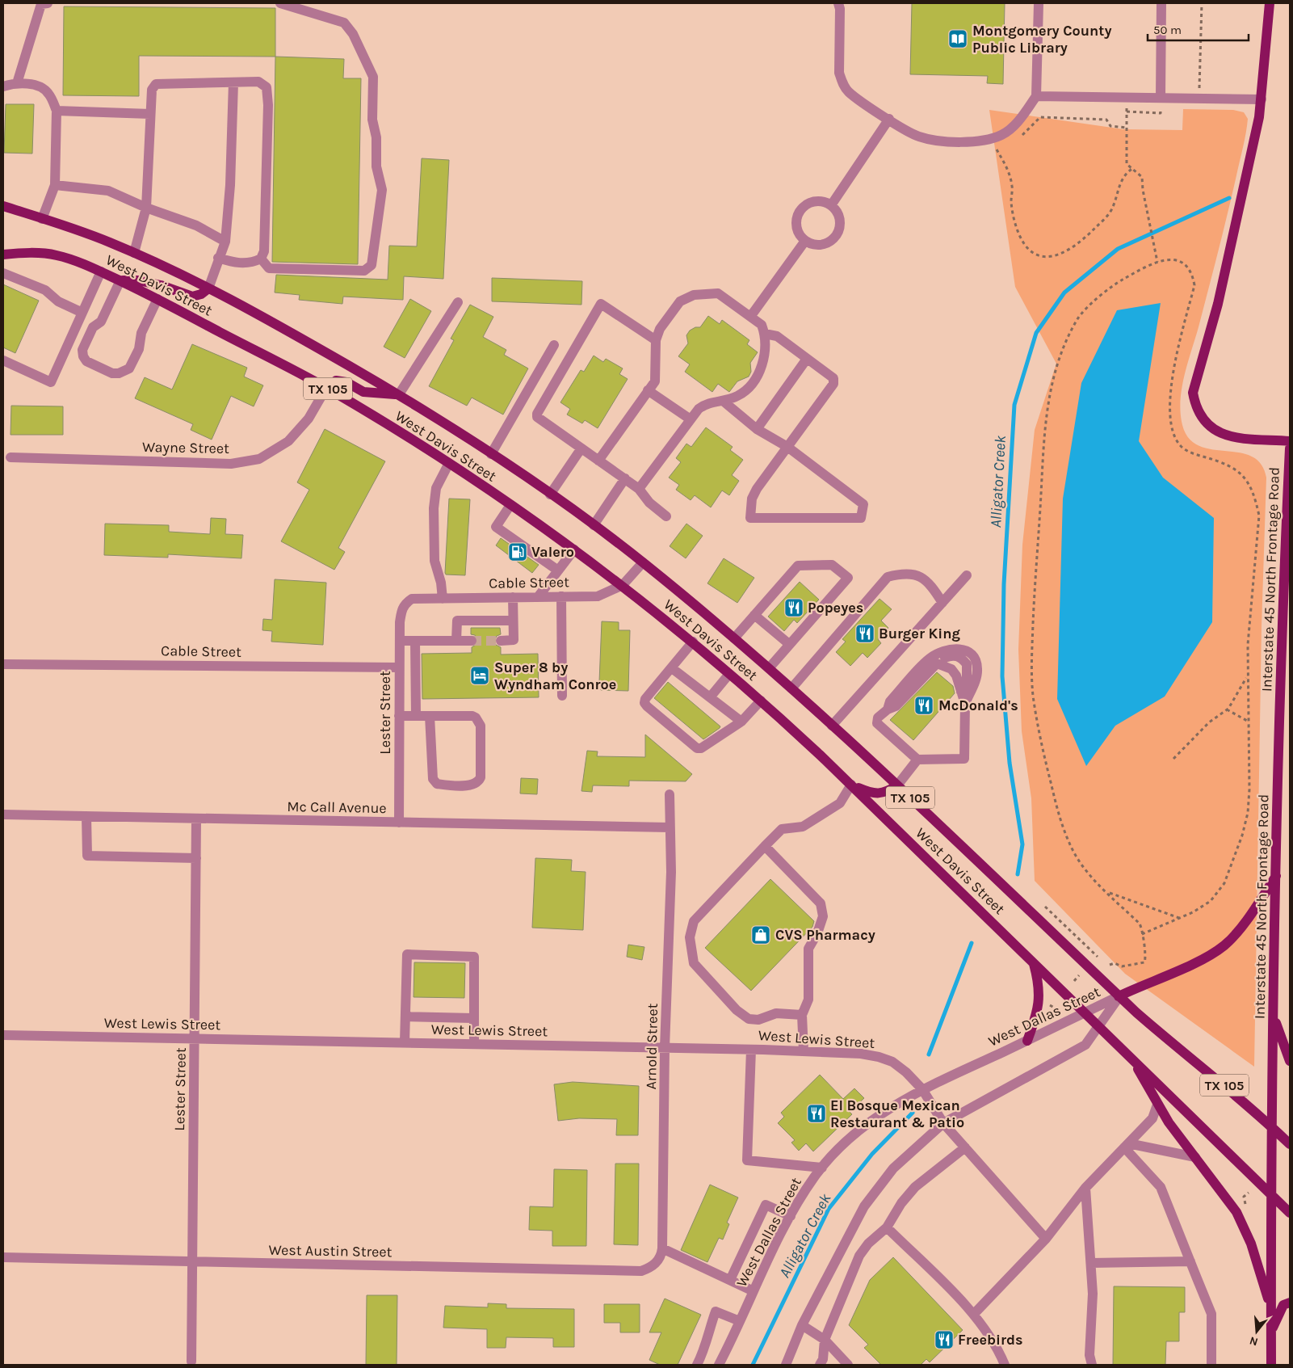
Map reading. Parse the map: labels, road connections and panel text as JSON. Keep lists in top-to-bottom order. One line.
{"streets":{"main road":["West Davis Street","TX 105","Interstate 45 North Frontage Road"],"street":["Wayne Street","Cable Street","Lester Street","Mc Call Avenue","West Dallas Street","West Lewis Street","Arnold Street","West Austin Street"]},"crossings":[["West Davis Street","Wayne Street"],["West Davis Street","Interstate 45 North Frontage Road"],["West Davis Street","Cable Street"],["West Davis Street","West Dallas Street"],["Cable Street","Lester Street"],["Lester Street","Mc Call Avenue"],["Lester Street","West Lewis Street"],["Lester Street","West Austin Street"],["Mc Call Avenue","Arnold Street"],["West Dallas Street","West Lewis Street"],["West Lewis Street","Arnold Street"],["Arnold Street","West Austin Street"]],"water":["Alligator Creek"],"places":{"library":["Montgomery County Public Library"],"fuel station":["Valero"],"restaurant":["Popeyes","Burger King","McDonald's","El Bosque Mexican Restaurant & Patio","Freebirds"],"hotel":["Super 8 by Wyndham Conroe"],"shop":["CVS Pharmacy"]},"scale_bar":"50 m","north":"bottom"}
